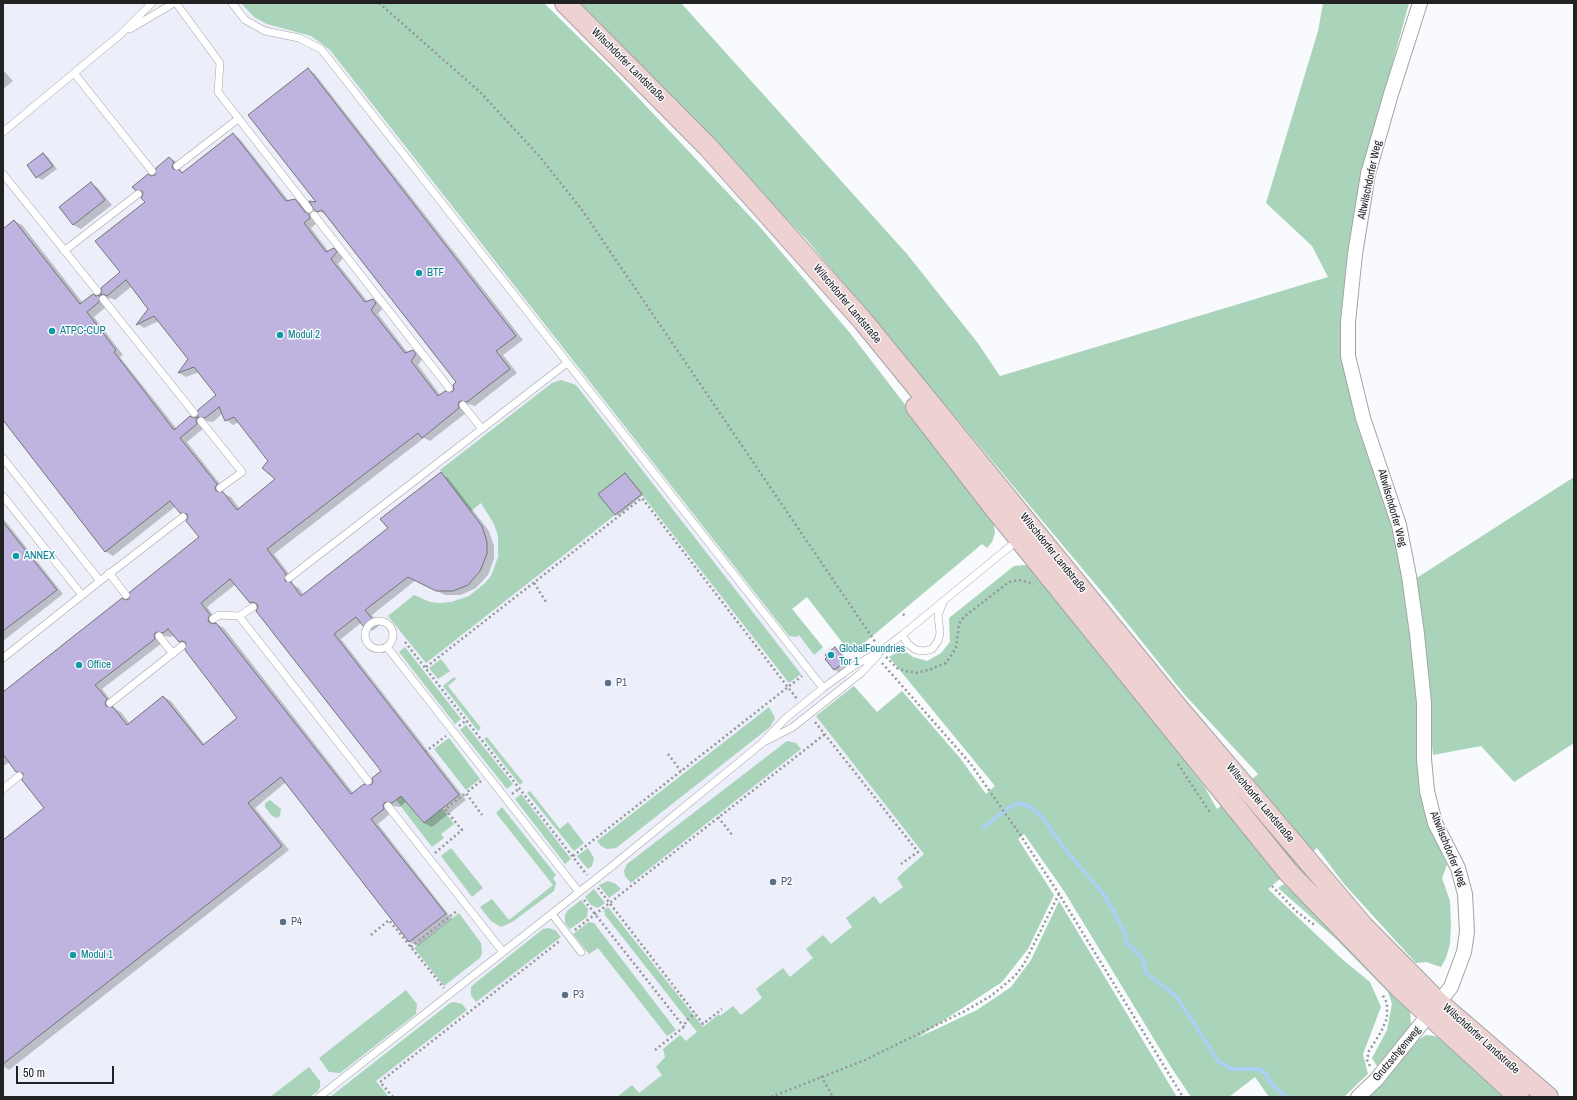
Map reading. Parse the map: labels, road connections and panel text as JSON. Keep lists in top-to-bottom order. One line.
{"streets":{"main road":["Wilschdorfer Landstraße"],"street":["Altwilschdorfer Weg","Grutzschgenweg"]},"crossings":[["Wilschdorfer Landstraße","Altwilschdorfer Weg"],["Wilschdorfer Landstraße","Grutzschgenweg"],["Altwilschdorfer Weg","Grutzschgenweg"]],"places":["BTF","ATPC-CUP","Modul 2","ANNEX","GlobalFoundries Tor 1","Office","P1","P2","P4","Modul 1","P3"],"scale_bar":"50 m"}
